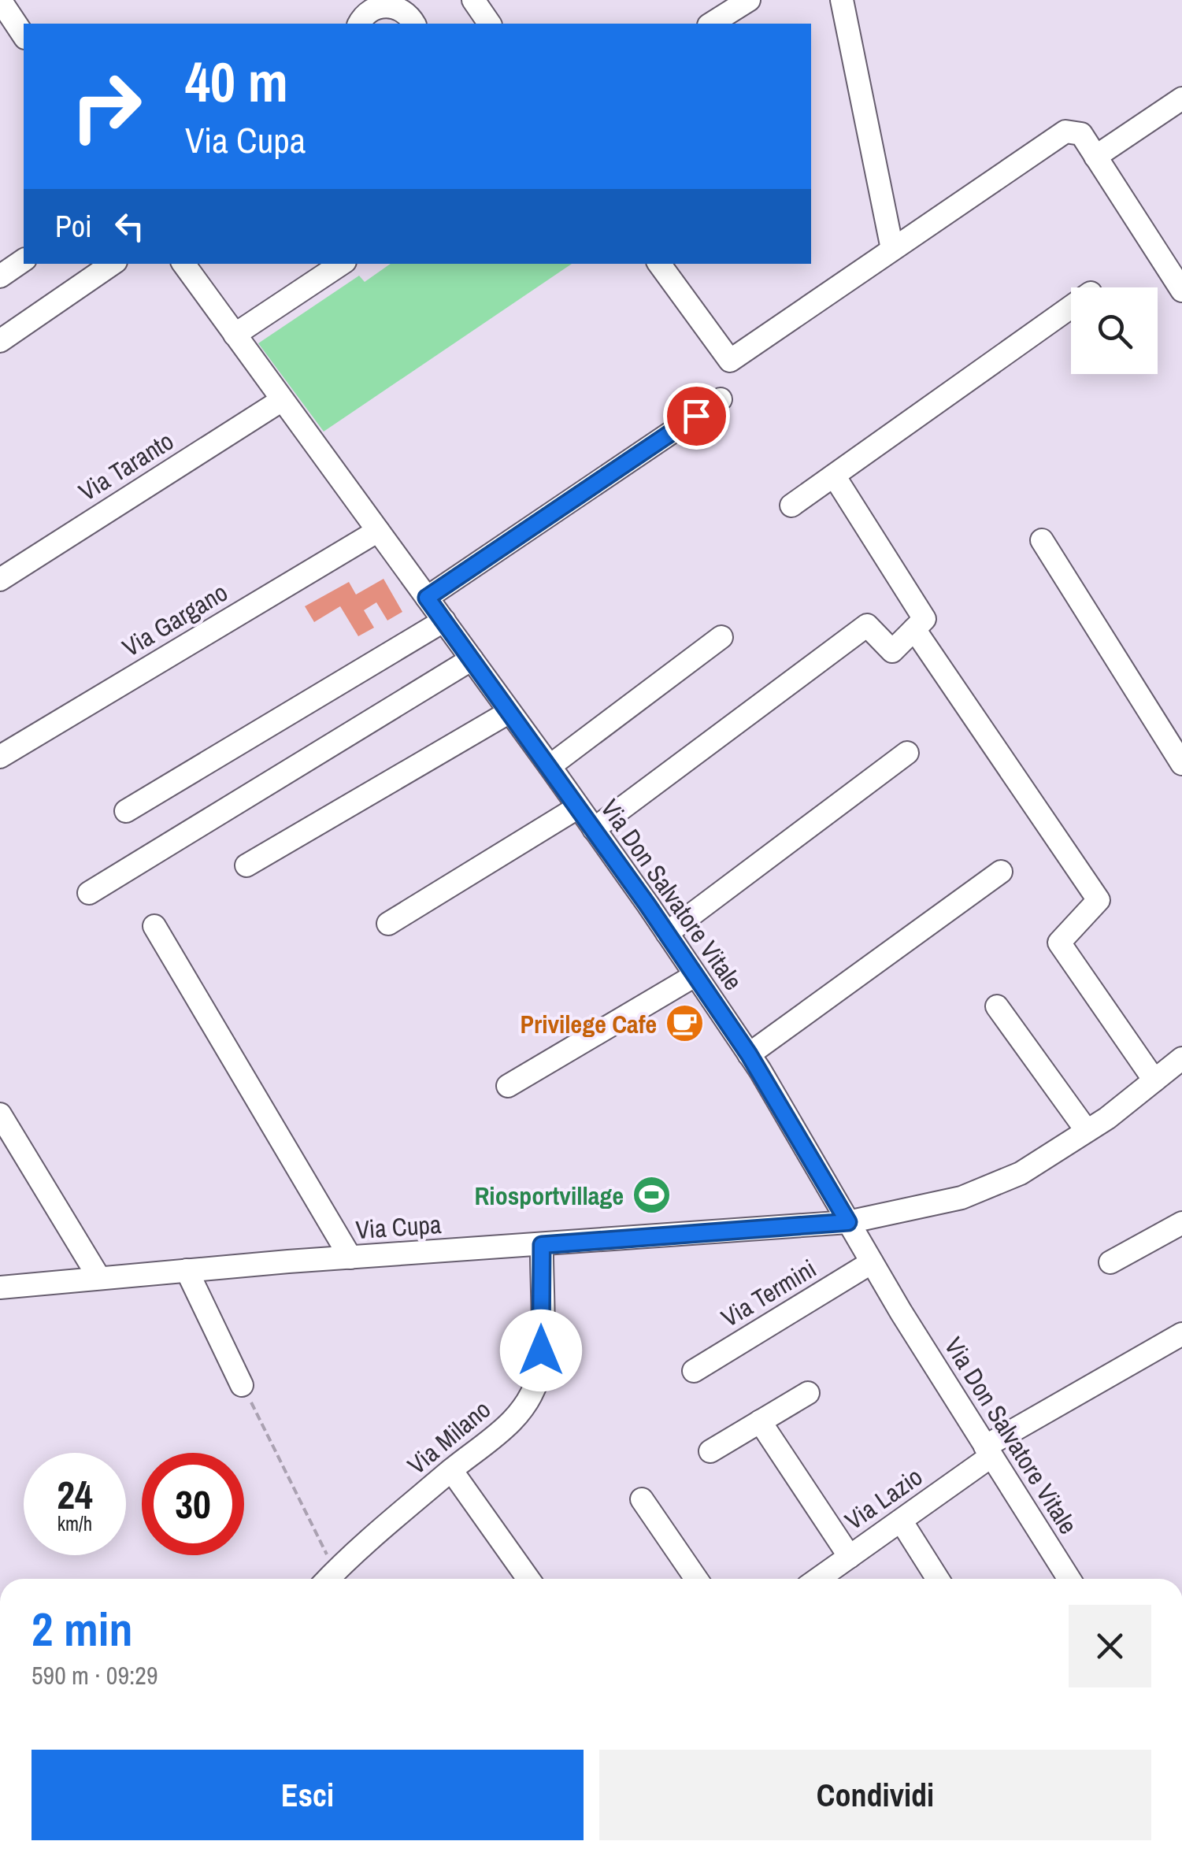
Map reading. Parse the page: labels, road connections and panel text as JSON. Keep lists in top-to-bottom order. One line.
{"streets":{"street":["Via Taranto","Via Gargano","Via Don Salvatore Vitale","Via Cupa","Via Termini","Via Milano","Via Lazio"]},"crossings":[["Via Taranto","Via Don Salvatore Vitale"],["Via Gargano","Via Don Salvatore Vitale"],["Via Don Salvatore Vitale","Via Cupa"],["Via Don Salvatore Vitale","Via Termini"],["Via Don Salvatore Vitale","Via Lazio"],["Via Cupa","Via Milano"]],"places":{"cafe":["Privilege Cafe"],"sports":["Riosportvillage"]},"page":{"turn":["40 m","Via Cupa"],"then":"Poi","speed":"24 km/h","limit":"30","heading":["2 min","590 m · 09:29"],"buttons":["Esci","Condividi"]}}
